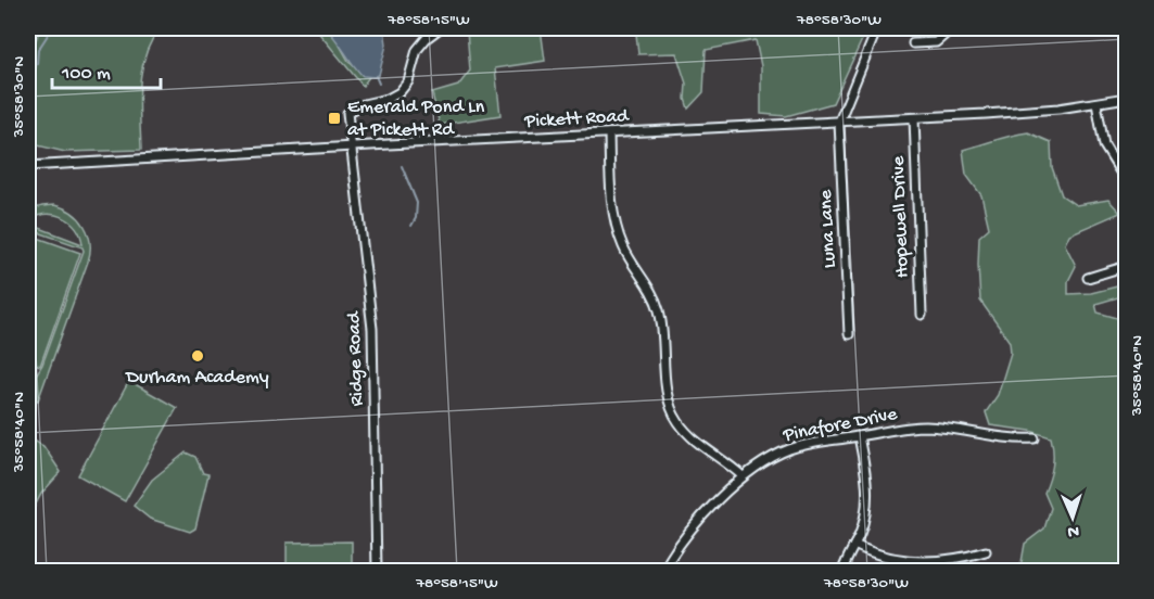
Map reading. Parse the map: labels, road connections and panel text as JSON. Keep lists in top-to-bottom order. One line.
{"streets":{"street":["Pickett Road","Hopewell Drive","Luna Lane","Ridge Road","Pinafore Drive"]},"crossings":[["Pickett Road","Hopewell Drive"],["Pickett Road","Luna Lane"],["Pickett Road","Ridge Road"]],"places":{"transit":["Emerald Pond Ln at Pickett Rd"],"other":["Durham Academy"]},"scale_bar":"100 m","north":"bottom","coordinates":["78°58'15\"W","78°58'30\"W","35°58'30\"N","35°58'40\"N"]}
